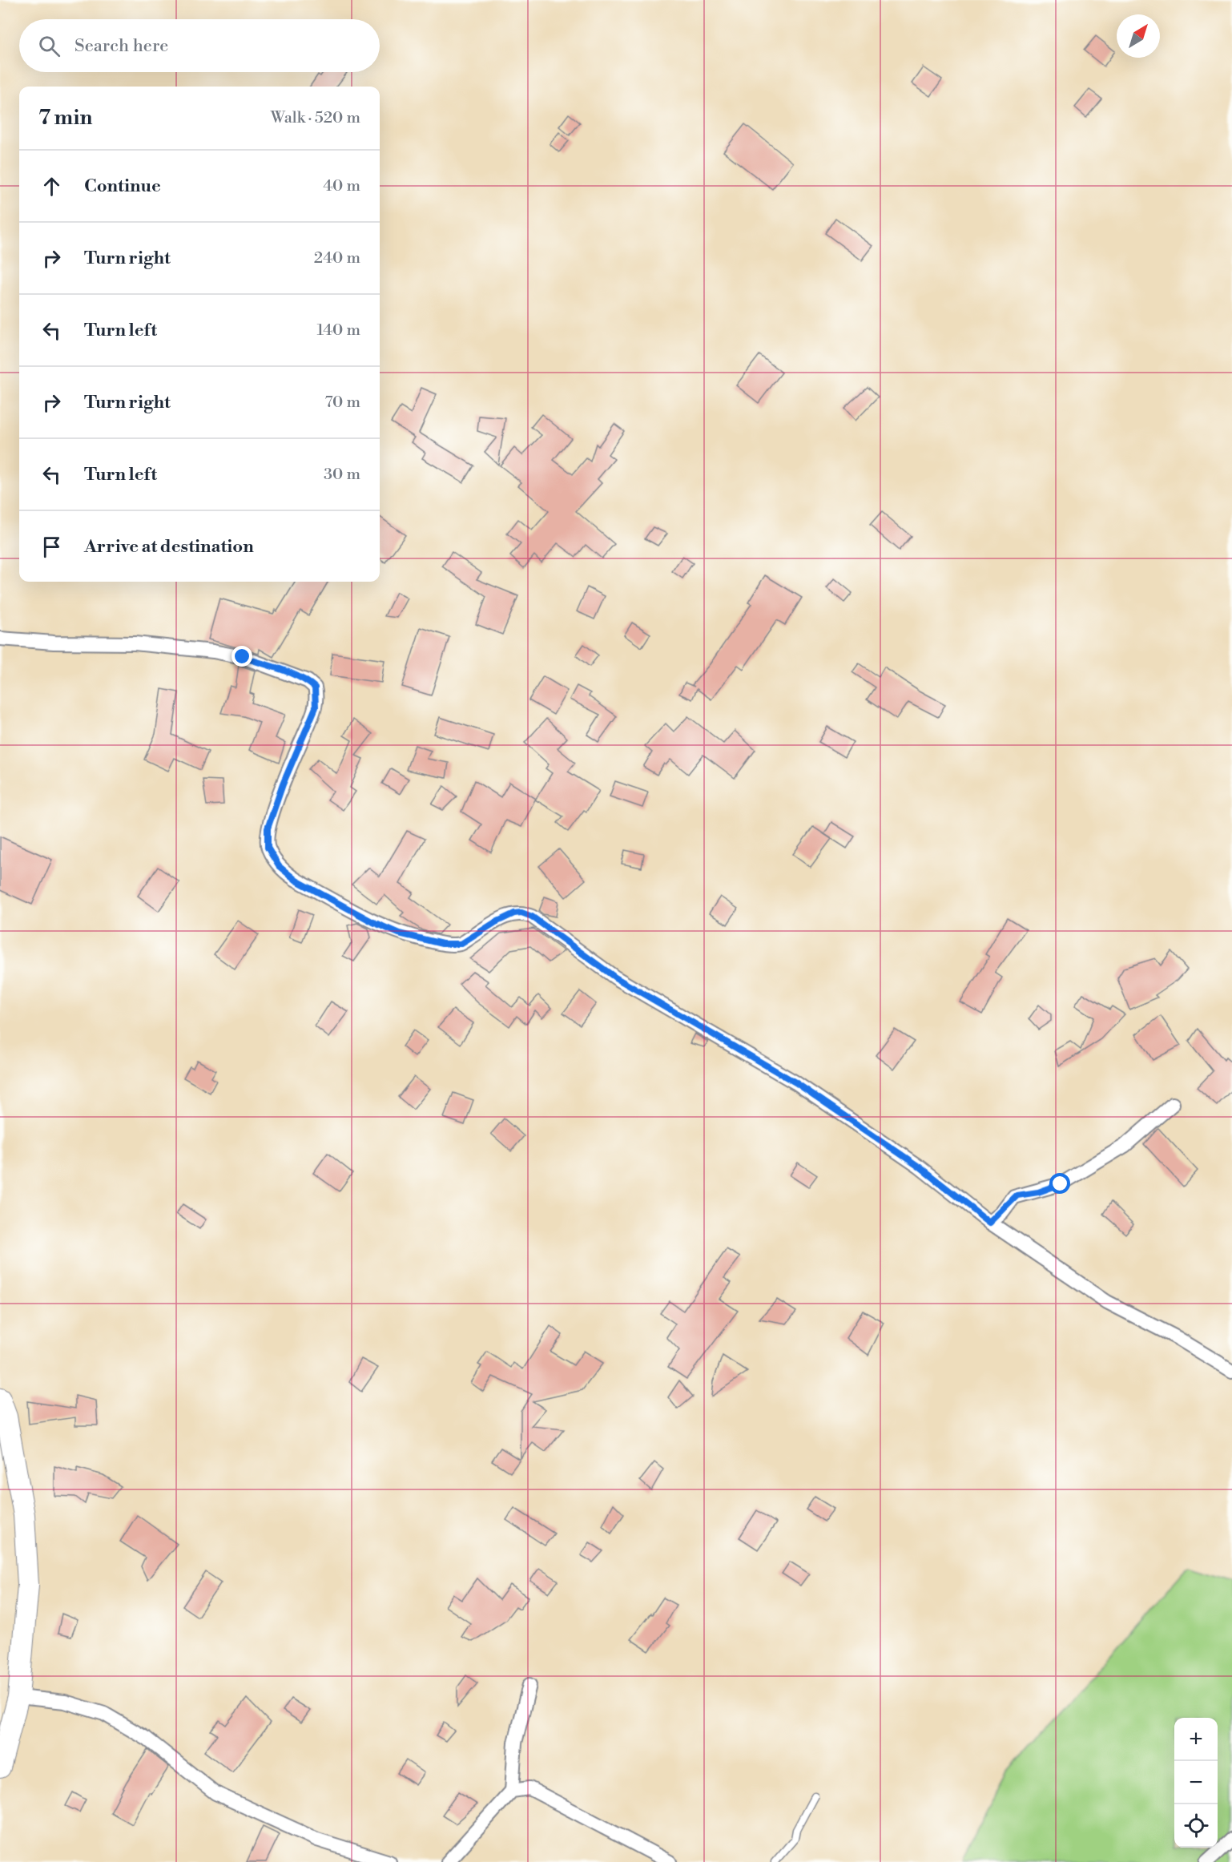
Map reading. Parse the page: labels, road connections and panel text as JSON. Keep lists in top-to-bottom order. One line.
{"north":"top right","page":{"search":"Search here","heading":["7 min","Walk · 520 m"],"list":[["Continue","40 m"],["Turn right","240 m"],["Turn left","140 m"],["Turn right","70 m"],["Turn left","30 m"],"Arrive at destination"],"map_buttons":["+","−"]}}
